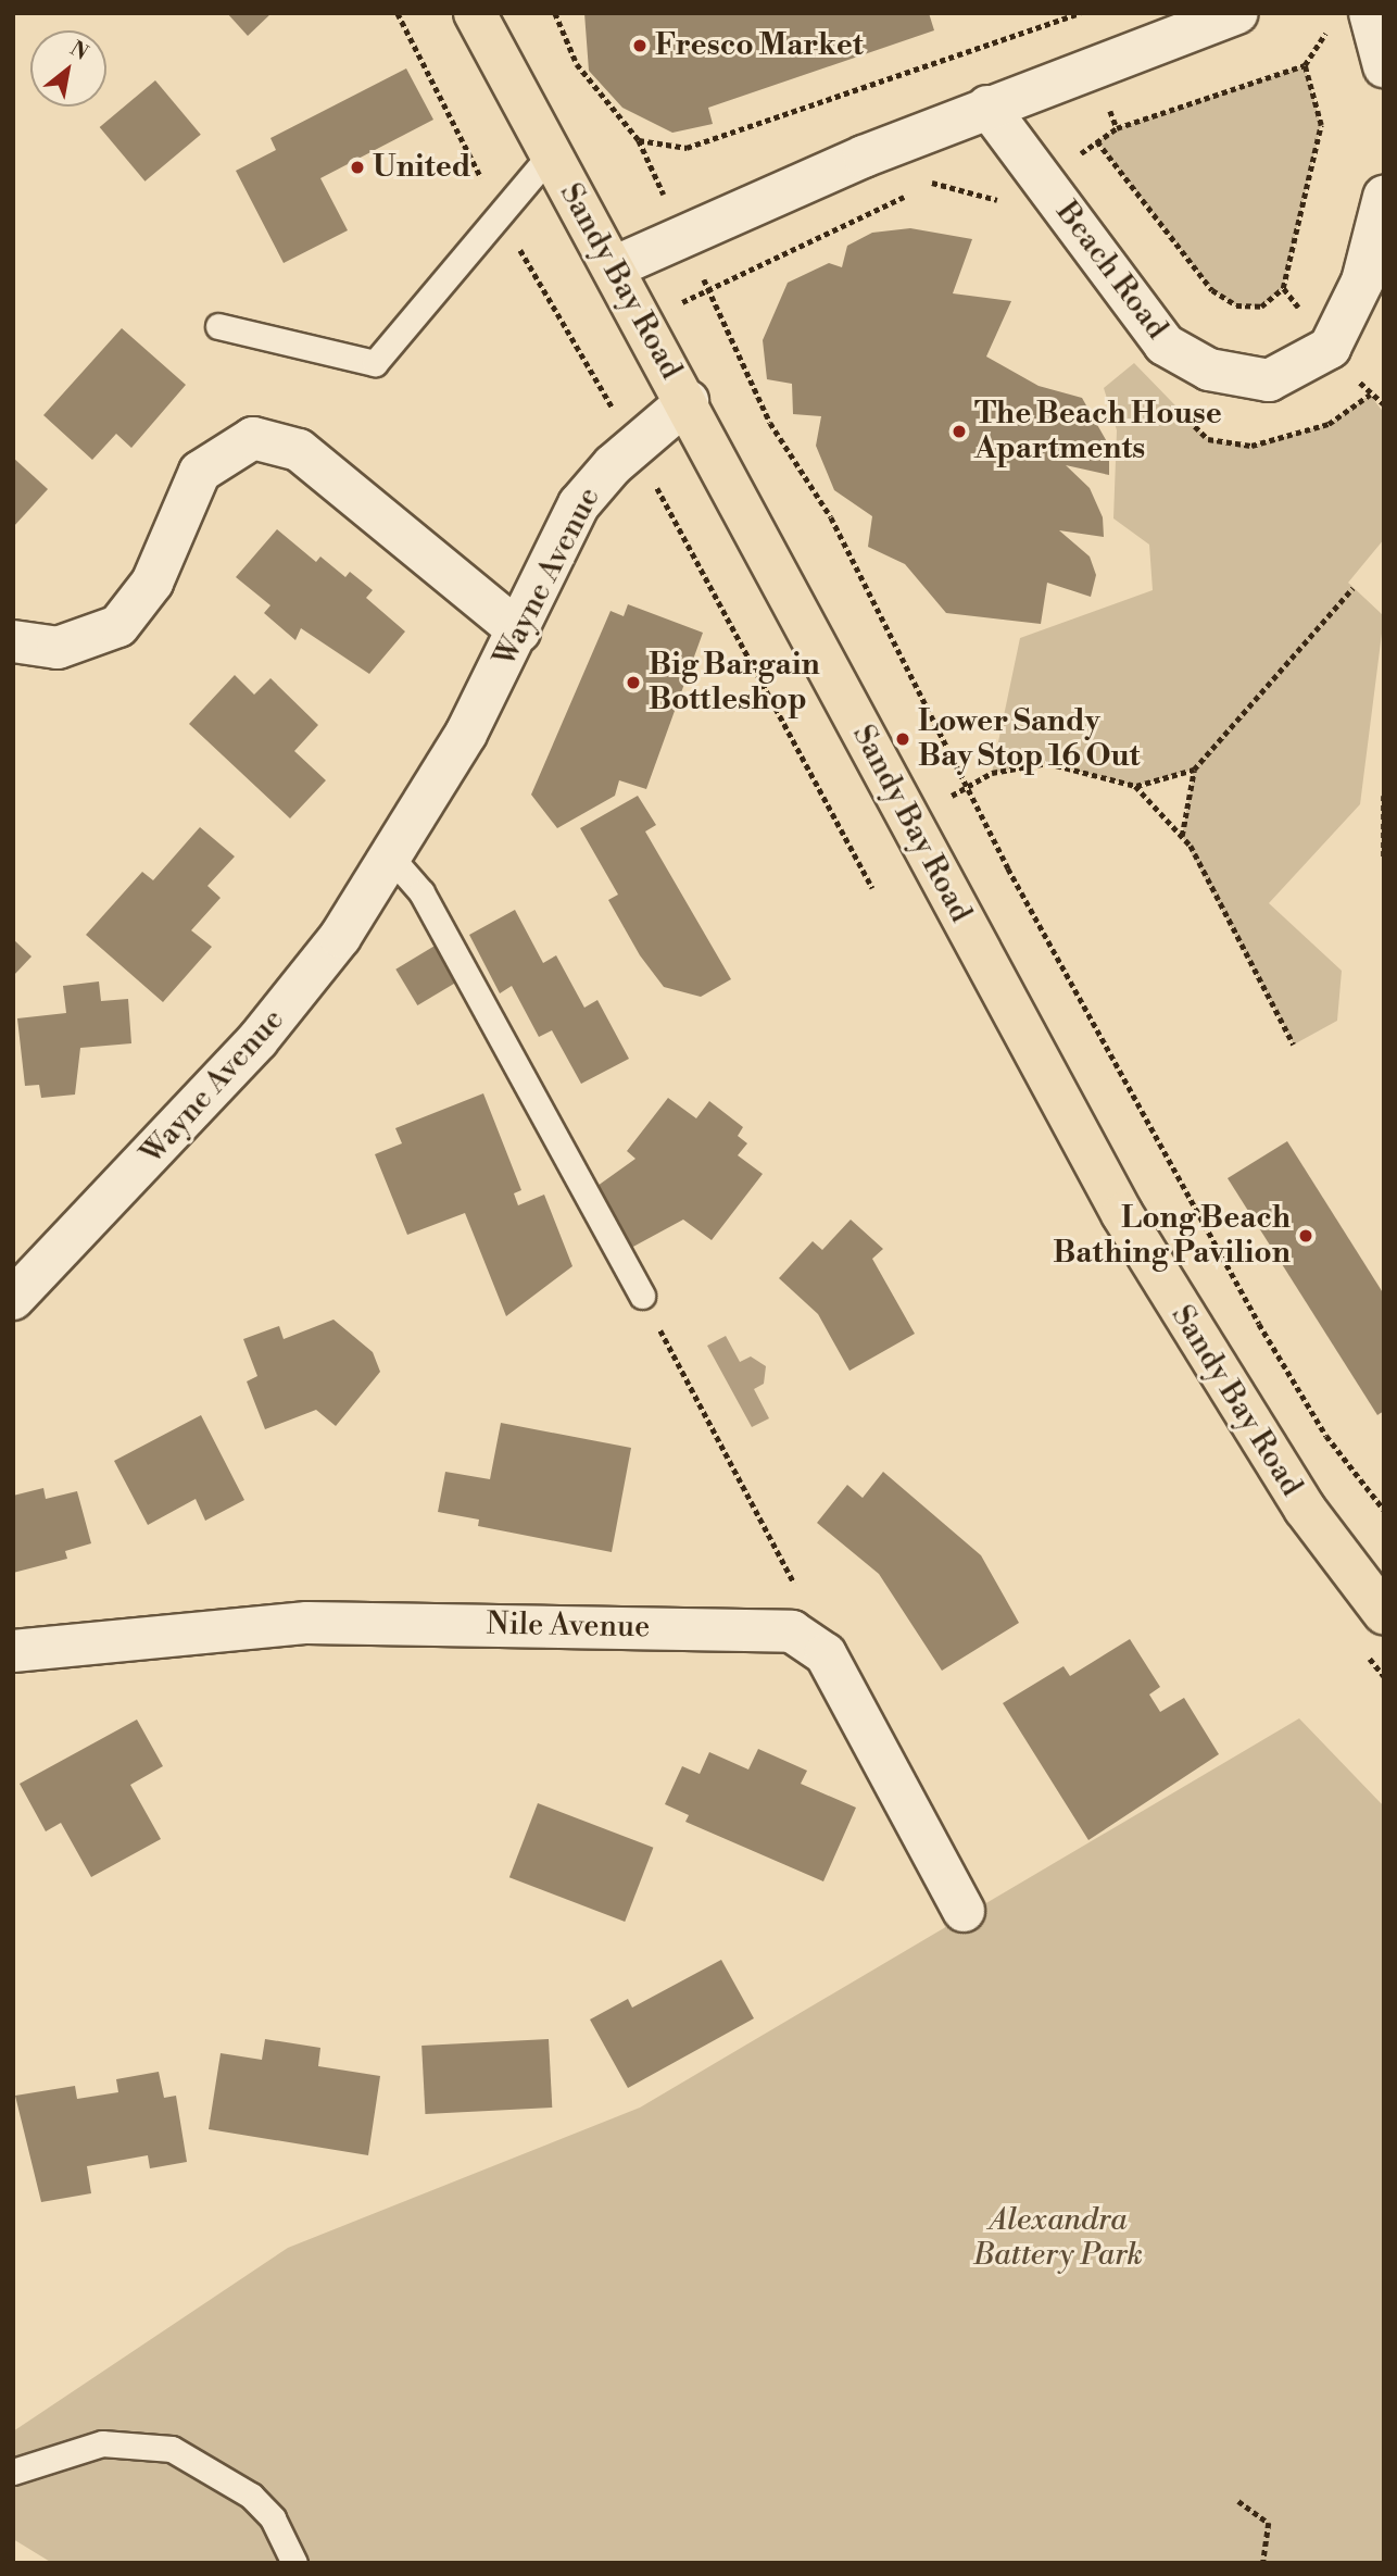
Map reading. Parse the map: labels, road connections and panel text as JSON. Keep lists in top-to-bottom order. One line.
{"streets":{"main road":["Sandy Bay Road"],"street":["Beach Road","Wayne Avenue","Nile Avenue"]},"crossings":[["Sandy Bay Road","Wayne Avenue"]],"parks":["Alexandra Battery Park"],"places":["Fresco Market","United","The Beach House Apartments","Big Bargain Bottleshop","Lower Sandy Bay Stop 16 Out","Long Beach Bathing Pavilion"],"north":"top right"}
